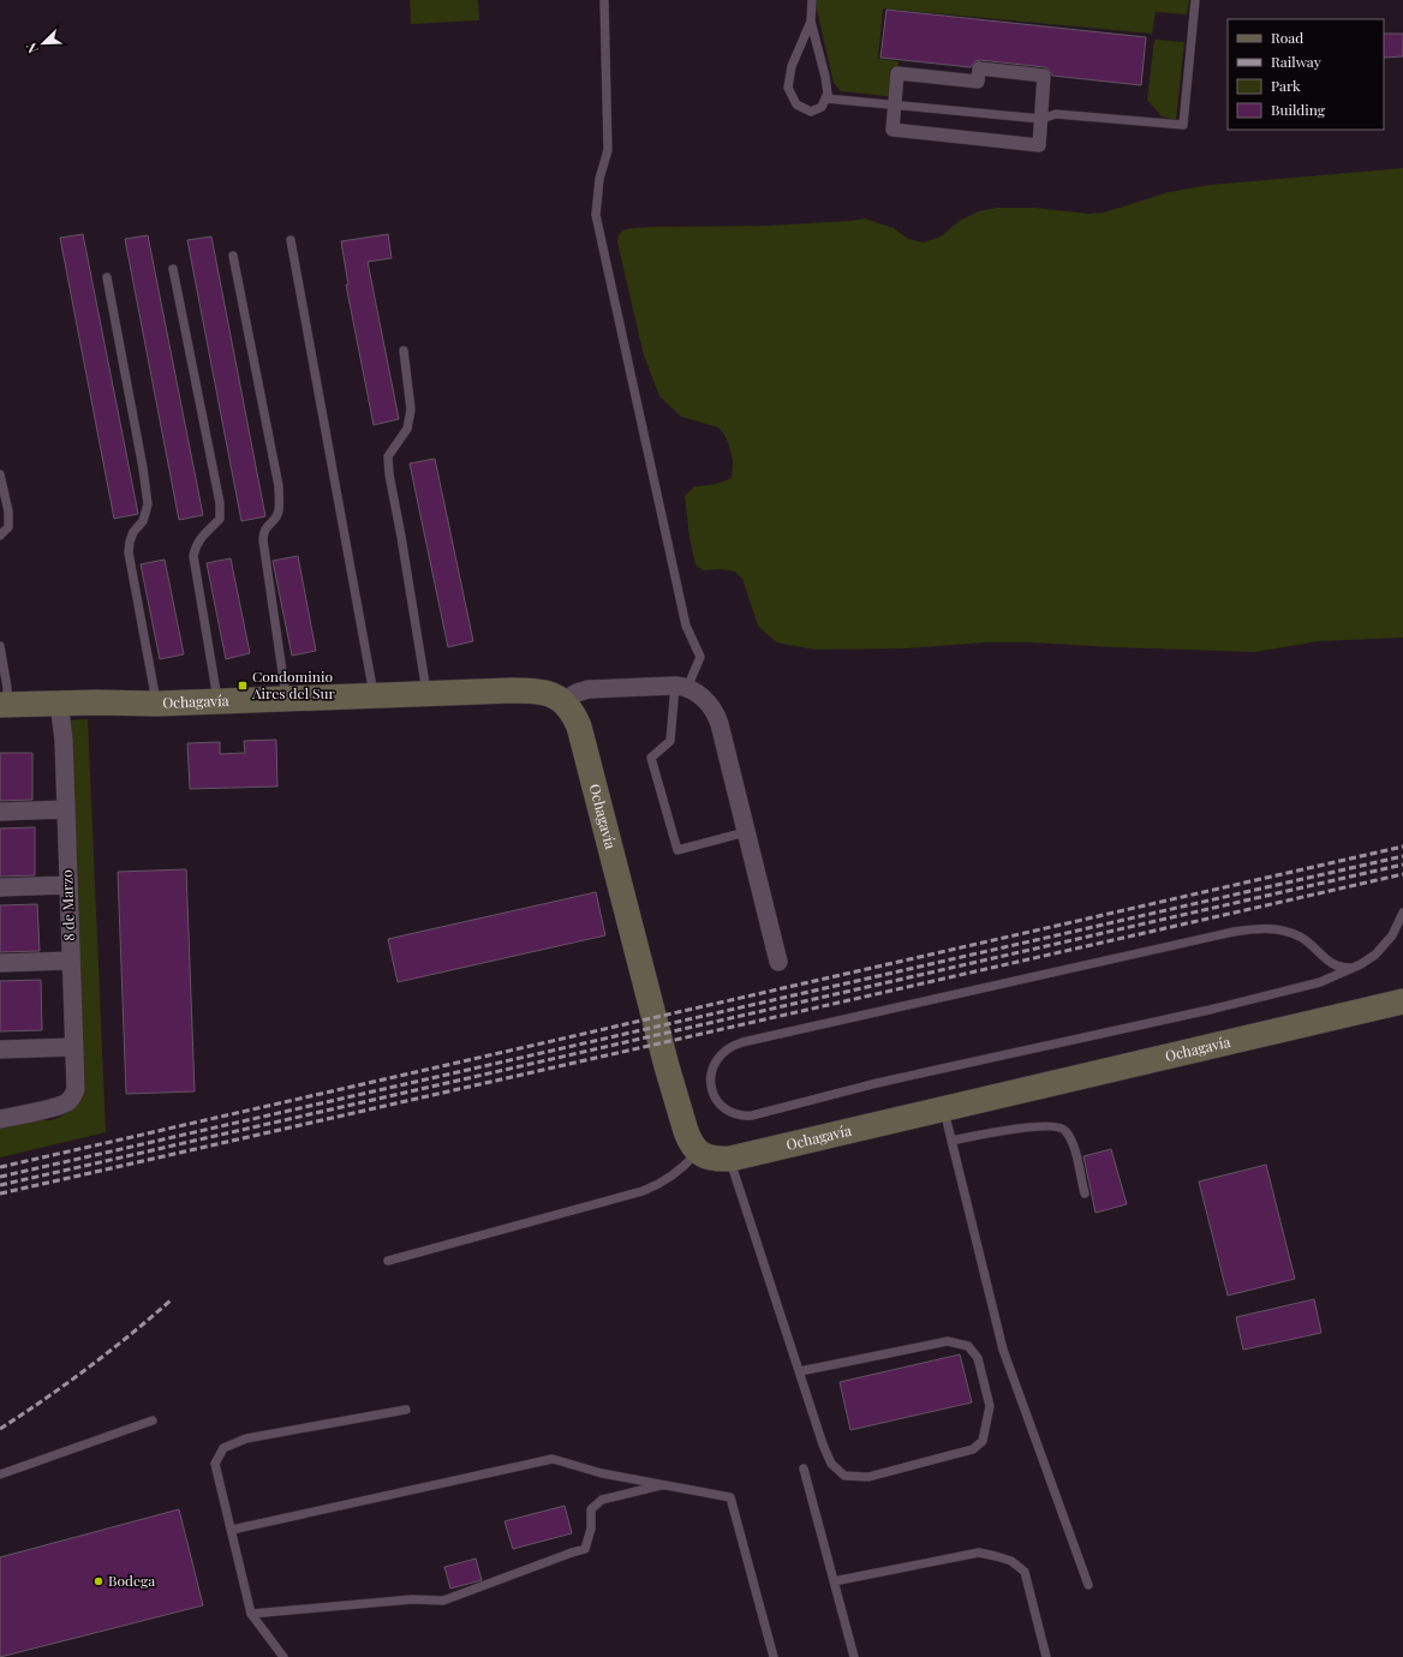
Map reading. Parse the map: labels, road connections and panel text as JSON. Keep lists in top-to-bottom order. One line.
{"streets":{"main road":["Ochagavía"],"street":["8 de Marzo"]},"crossings":[["Ochagavía","8 de Marzo"]],"places":{"transit":["Condominio Aires del Sur"],"other":["Bodega"]},"legend":["Road","Railway","Park","Building"],"north":"bottom left"}
